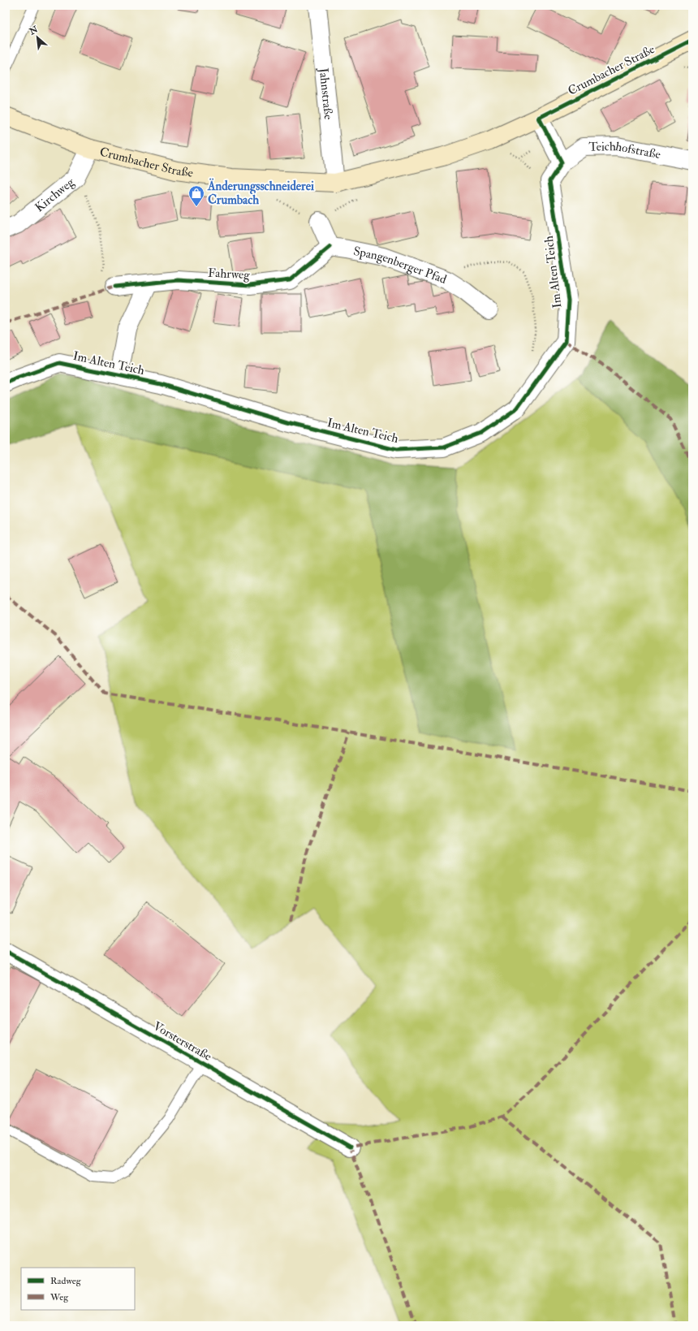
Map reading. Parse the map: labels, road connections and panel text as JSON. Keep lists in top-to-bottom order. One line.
{"streets":{"main road":["Crumbacher Straße"],"street":["Jahnstraße","Teichhofstraße","Kirchweg","Spangenberger Pfad","Im Alten Teich","Fahrweg","Vorsterstraße"]},"crossings":[["Crumbacher Straße","Jahnstraße"],["Crumbacher Straße","Kirchweg"],["Spangenberger Pfad","Fahrweg"]],"places":{"shop":["Änderungsschneiderei Crumbach"]},"legend":["Radweg","Weg"],"north":"top left"}
